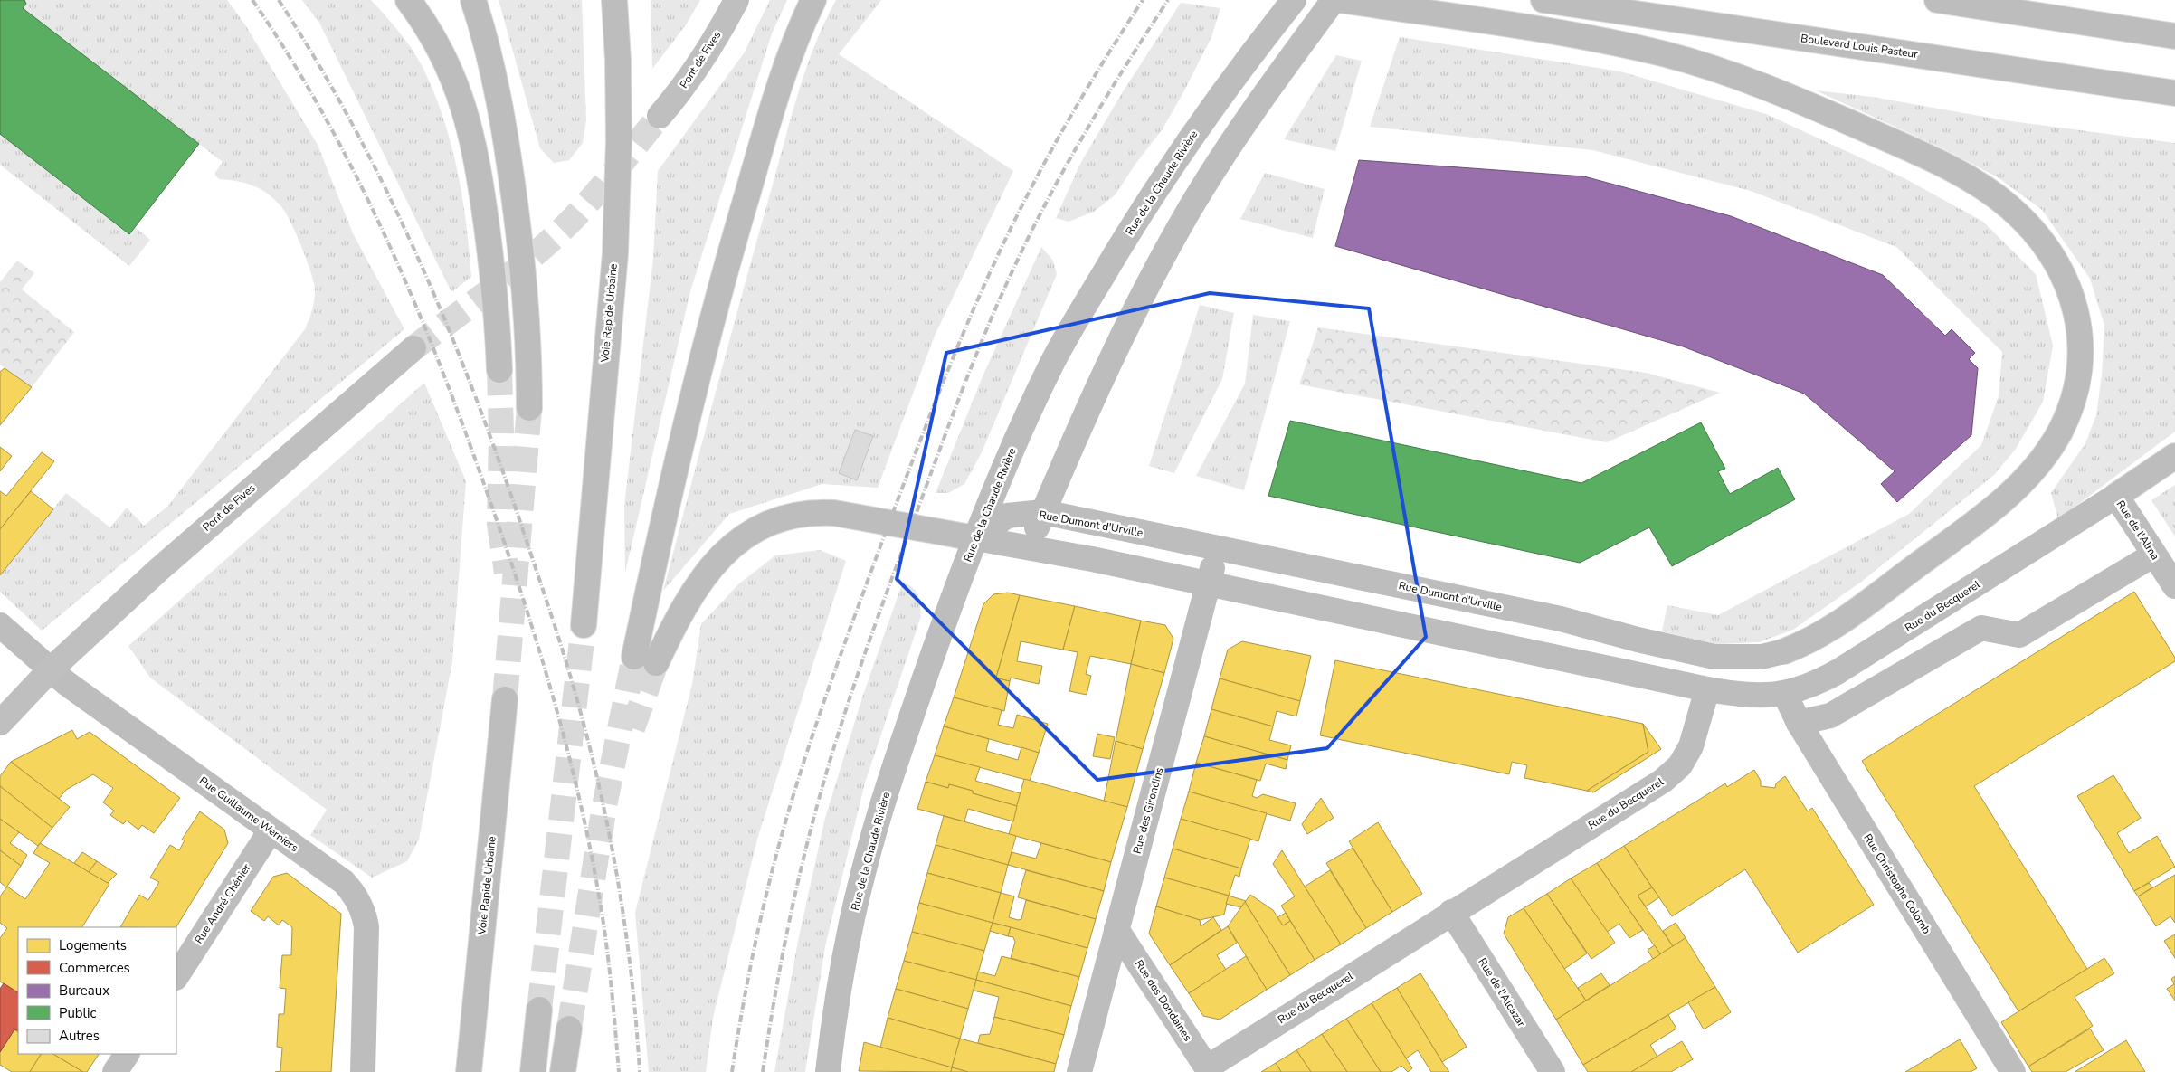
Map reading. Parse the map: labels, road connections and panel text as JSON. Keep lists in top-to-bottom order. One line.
{"streets":{"main road":["Boulevard Louis Pasteur","Pont de Fives","Rue de la Chaude Rivière","Voie Rapide Urbaine","Rue Dumont d'Urville","Rue de l'Alma","Rue du Becquerel","Rue des Girondins","Rue Guillaume Werniers","Rue Christophe Colomb","Rue André Chénier","Rue de l'Alcazar","Rue des Dondaines"]},"crossings":[["Pont de Fives","Rue Guillaume Werniers"],["Rue de la Chaude Rivière","Rue Dumont d'Urville"],["Rue Dumont d'Urville","Rue des Girondins"],["Rue de l'Alma","Rue du Becquerel"],["Rue du Becquerel","Rue Christophe Colomb"],["Rue du Becquerel","Rue de l'Alcazar"],["Rue du Becquerel","Rue des Dondaines"],["Rue des Girondins","Rue des Dondaines"],["Rue Guillaume Werniers","Rue André Chénier"]],"legend":["Logements","Commerces","Bureaux","Public","Autres"]}
